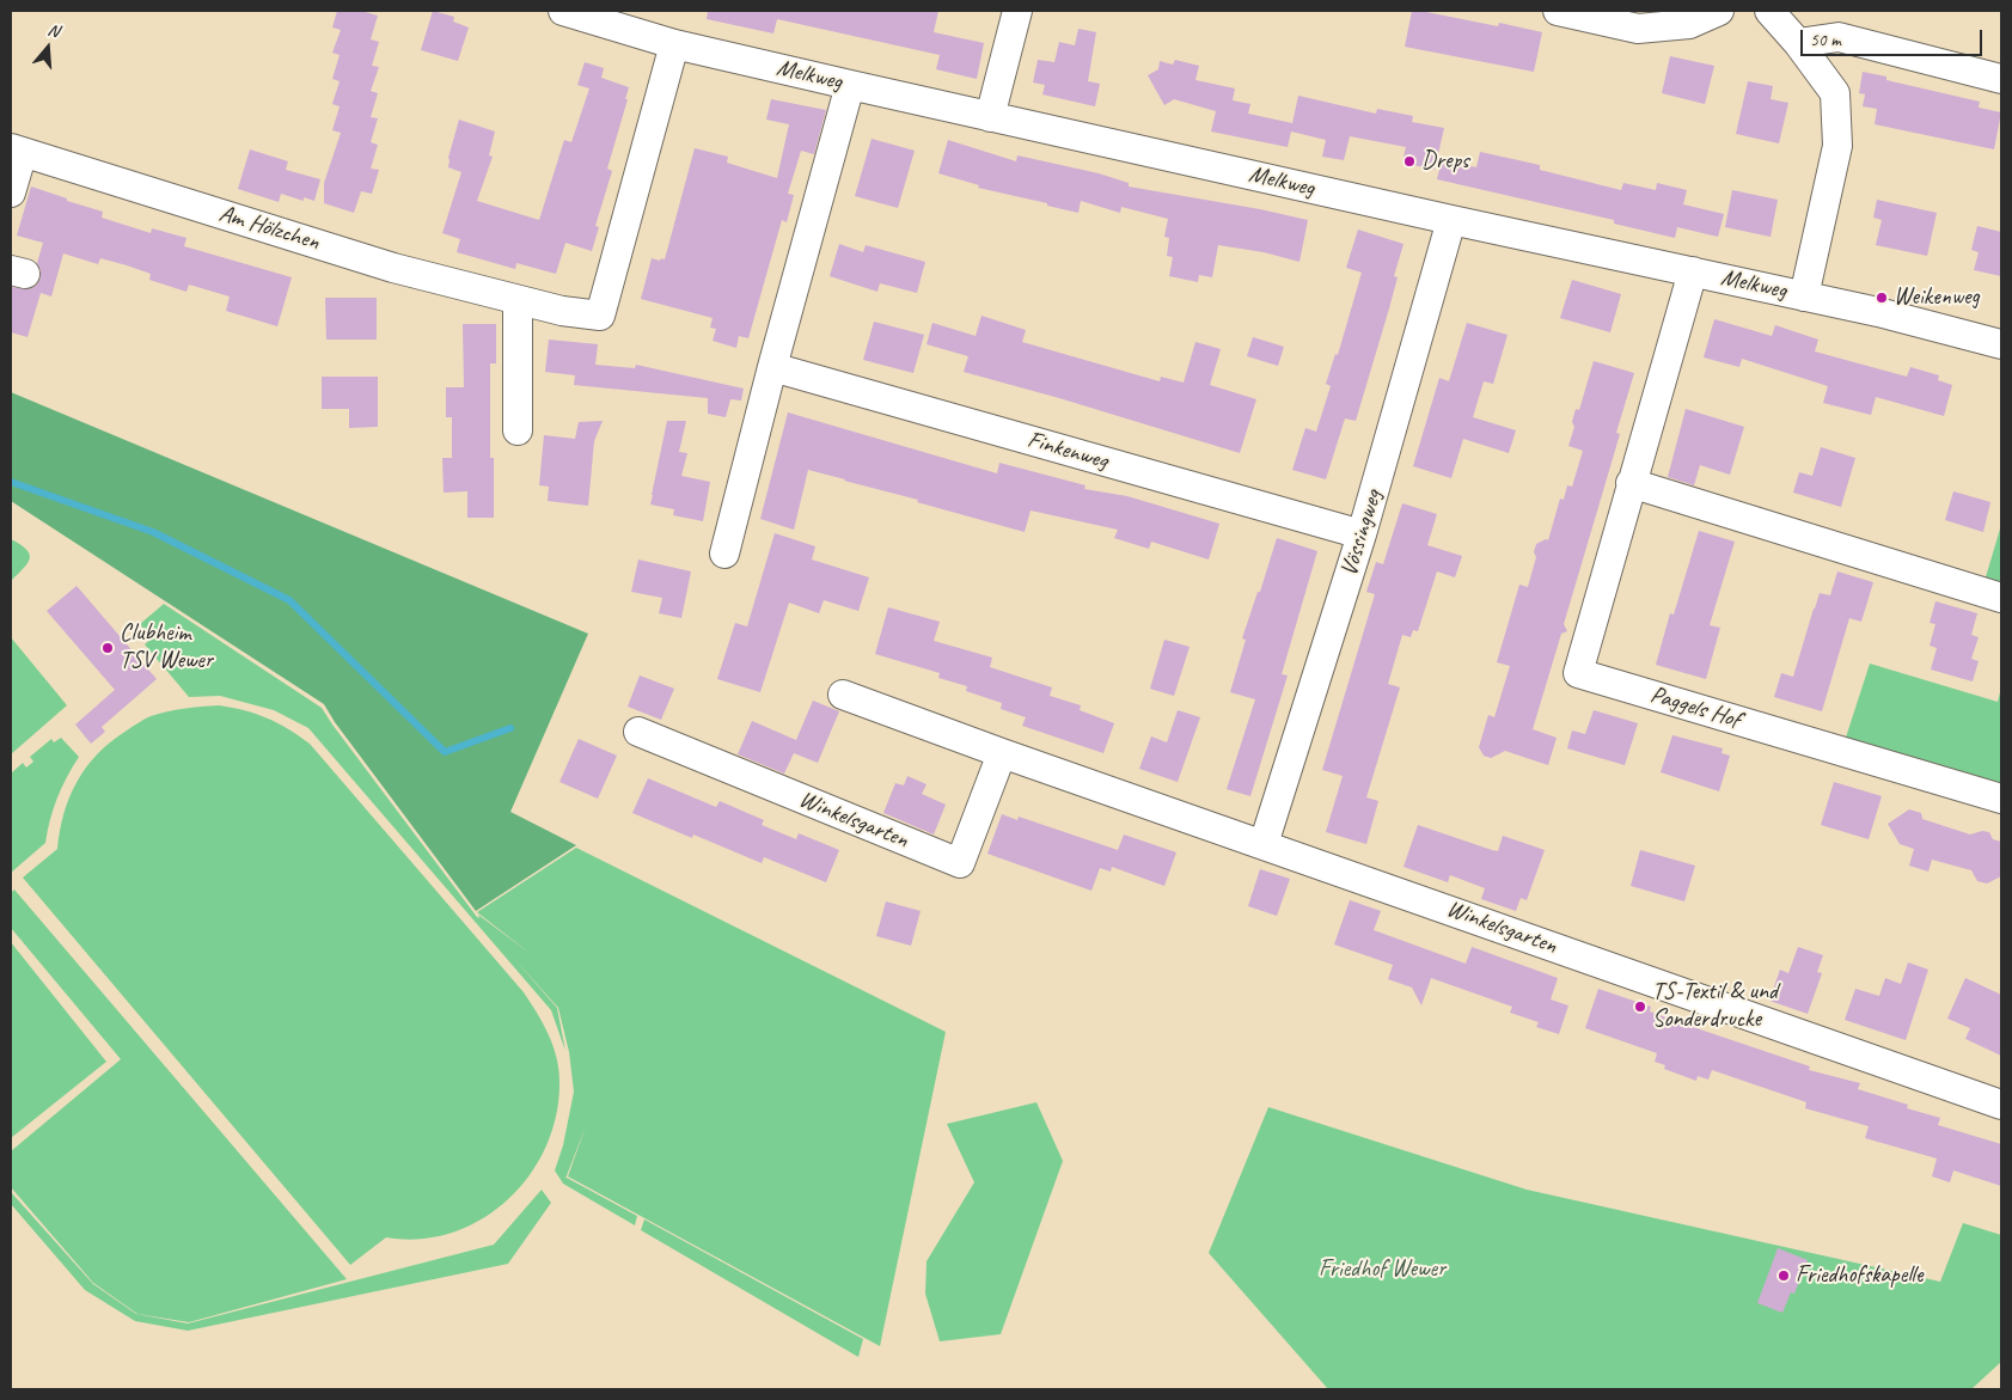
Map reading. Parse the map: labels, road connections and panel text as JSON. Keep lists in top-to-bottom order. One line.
{"streets":{"street":["Melkweg","Am Hölzchen","Finkenweg","Vössingweg","Paggels Hof","Winkelsgarten"]},"crossings":[["Melkweg","Am Hölzchen"],["Melkweg","Vössingweg"],["Melkweg","Paggels Hof"],["Finkenweg","Vössingweg"],["Vössingweg","Winkelsgarten"]],"parks":["Friedhof Wewer"],"places":["Dreps","Weikenweg","Clubheim TSV Wewer","TS-Textil & und Sonderdrucke","Friedhofskapelle"],"scale_bar":"50 m","north":"top"}
